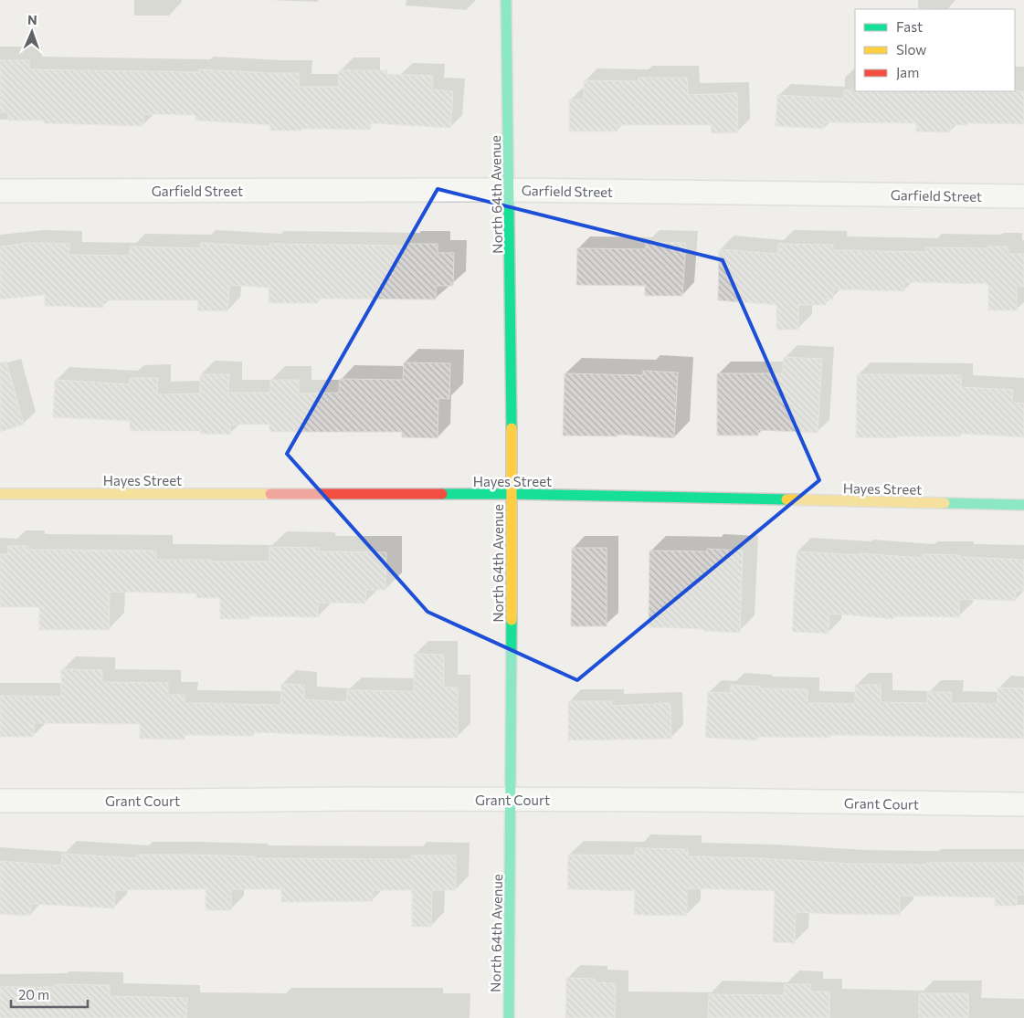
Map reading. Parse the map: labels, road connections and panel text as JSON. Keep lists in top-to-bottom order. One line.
{"streets":{"street":["Garfield Street","North 64th Avenue","Hayes Street","Grant Court"]},"crossings":[["Garfield Street","North 64th Avenue"],["North 64th Avenue","Hayes Street"],["North 64th Avenue","Grant Court"]],"legend":["Fast","Slow","Jam"],"scale_bar":"20 m","north":"top"}
